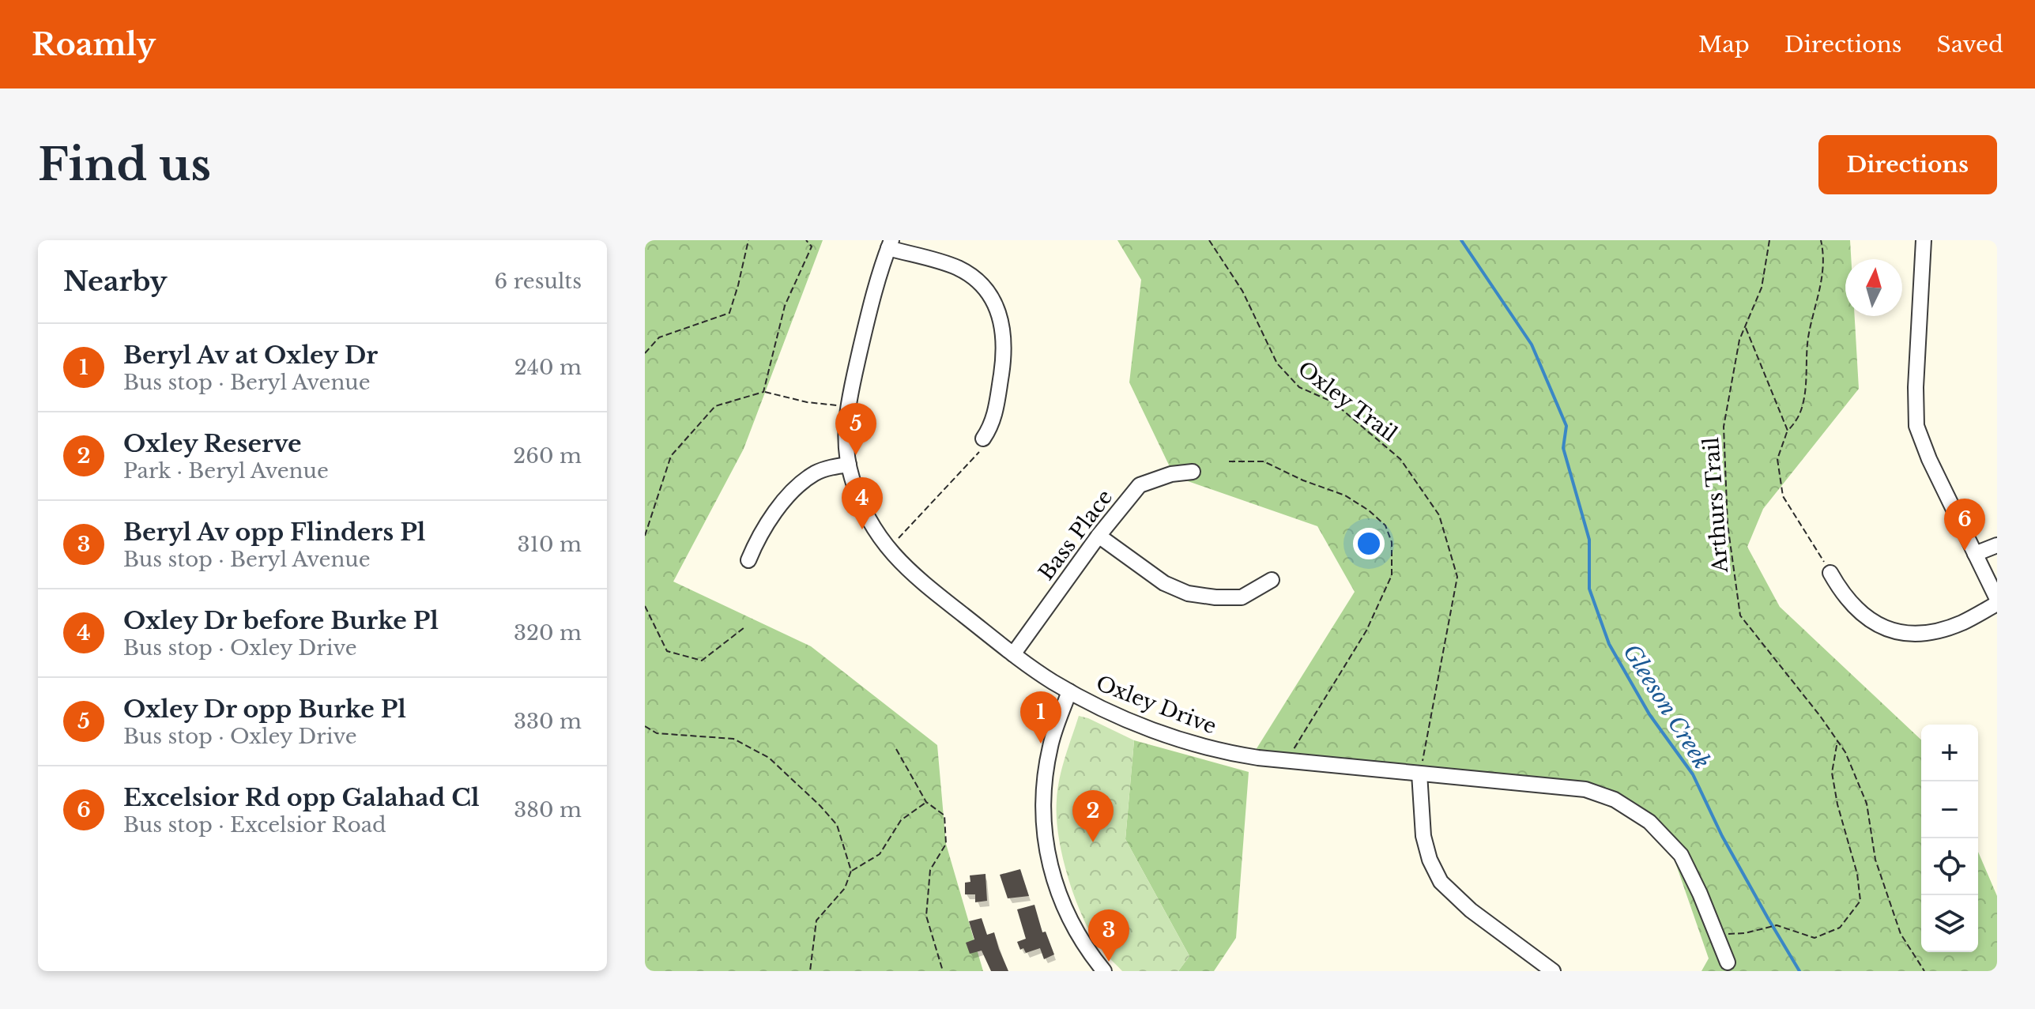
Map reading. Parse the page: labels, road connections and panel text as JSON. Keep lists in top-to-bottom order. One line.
{"streets":{"street":["Bass Place","Oxley Drive"],"path":["Oxley Trail","Arthurs Trail"]},"crossings":[["Oxley Trail","Oxley Drive"],["Bass Place","Oxley Drive"]],"water":["Gleeson Creek"],"north":"top","page":{"header":"Roamly","nav":["Map","Directions","Saved"],"buttons":"Directions","title":"Find us","heading":["Nearby","6 results"],"list":[{"mark":"1","name":"Beryl Av at Oxley Dr","note":"Bus stop · Beryl Avenue","value":"240 m"},{"mark":"2","name":"Oxley Reserve","note":"Park · Beryl Avenue","value":"260 m"},{"mark":"3","name":"Beryl Av opp Flinders Pl","note":"Bus stop · Beryl Avenue","value":"310 m"},{"mark":"4","name":"Oxley Dr before Burke Pl","note":"Bus stop · Oxley Drive","value":"320 m"},{"mark":"5","name":"Oxley Dr opp Burke Pl","note":"Bus stop · Oxley Drive","value":"330 m"},{"mark":"6","name":"Excelsior Rd opp Galahad Cl","note":"Bus stop · Excelsior Road","value":"380 m"}],"pins":["5","4","6","1","2","3"],"map_buttons":["+","−"]}}
